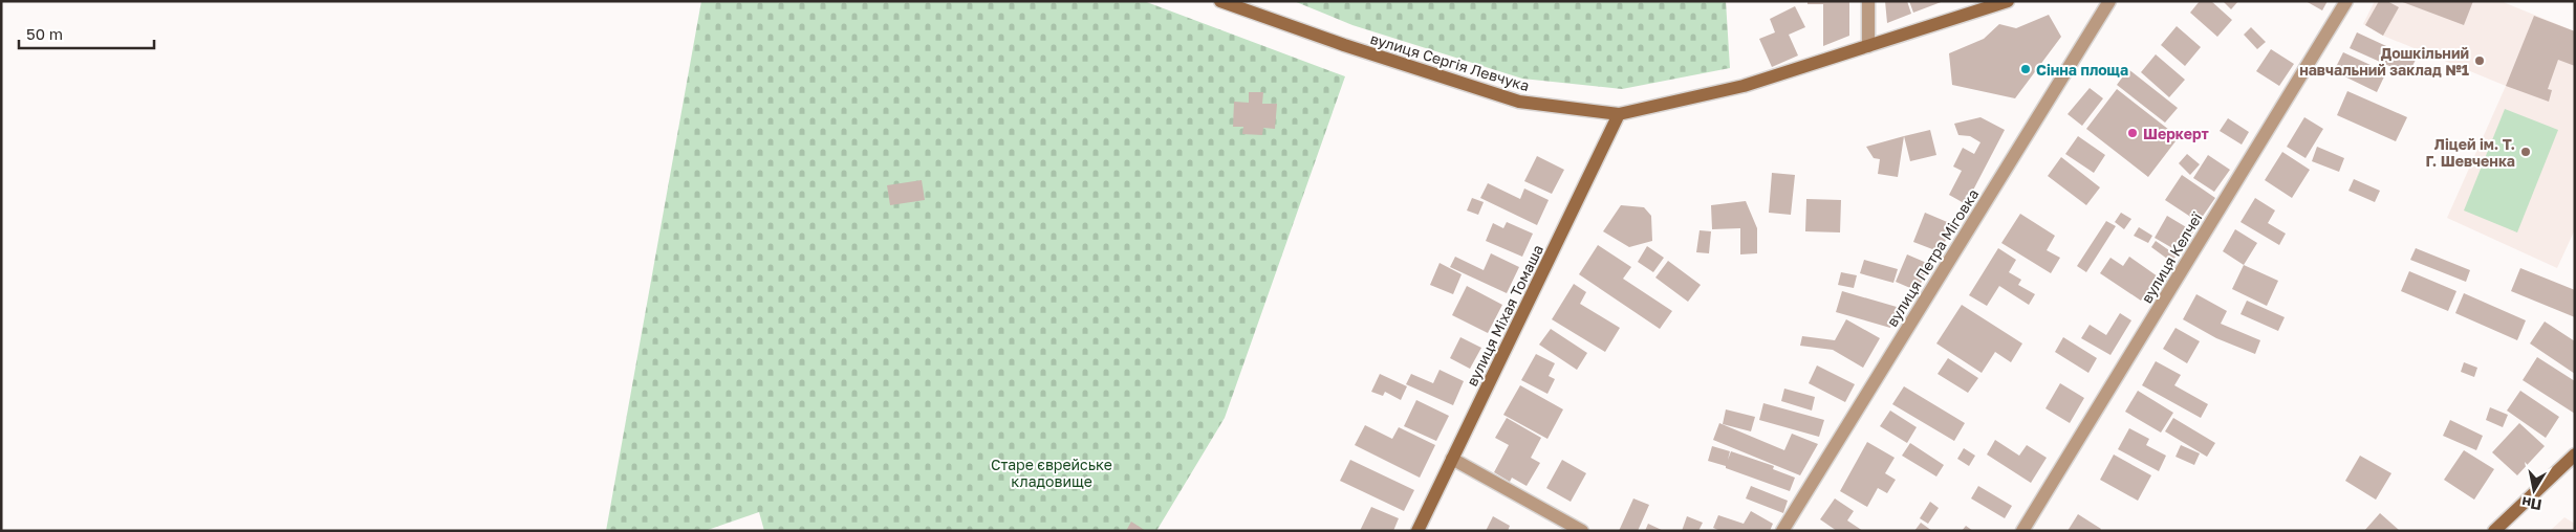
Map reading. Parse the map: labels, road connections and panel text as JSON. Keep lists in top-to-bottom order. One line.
{"streets":{"main road":["вулиця Сергія Левчука","вулиця Міхая Томаша"],"street":["вулиця Петра Міговка","вулиця Келчеї"]},"crossings":[["вулиця Сергія Левчука","вулиця Міхая Томаша"]],"parks":["Старе єврейське кладовище"],"places":["Дошкільний навчальний заклад №1","Сінна площа","Шеркерт","Ліцей ім. Т. Г. Шевченка"],"scale_bar":"50 m","north":"bottom"}
